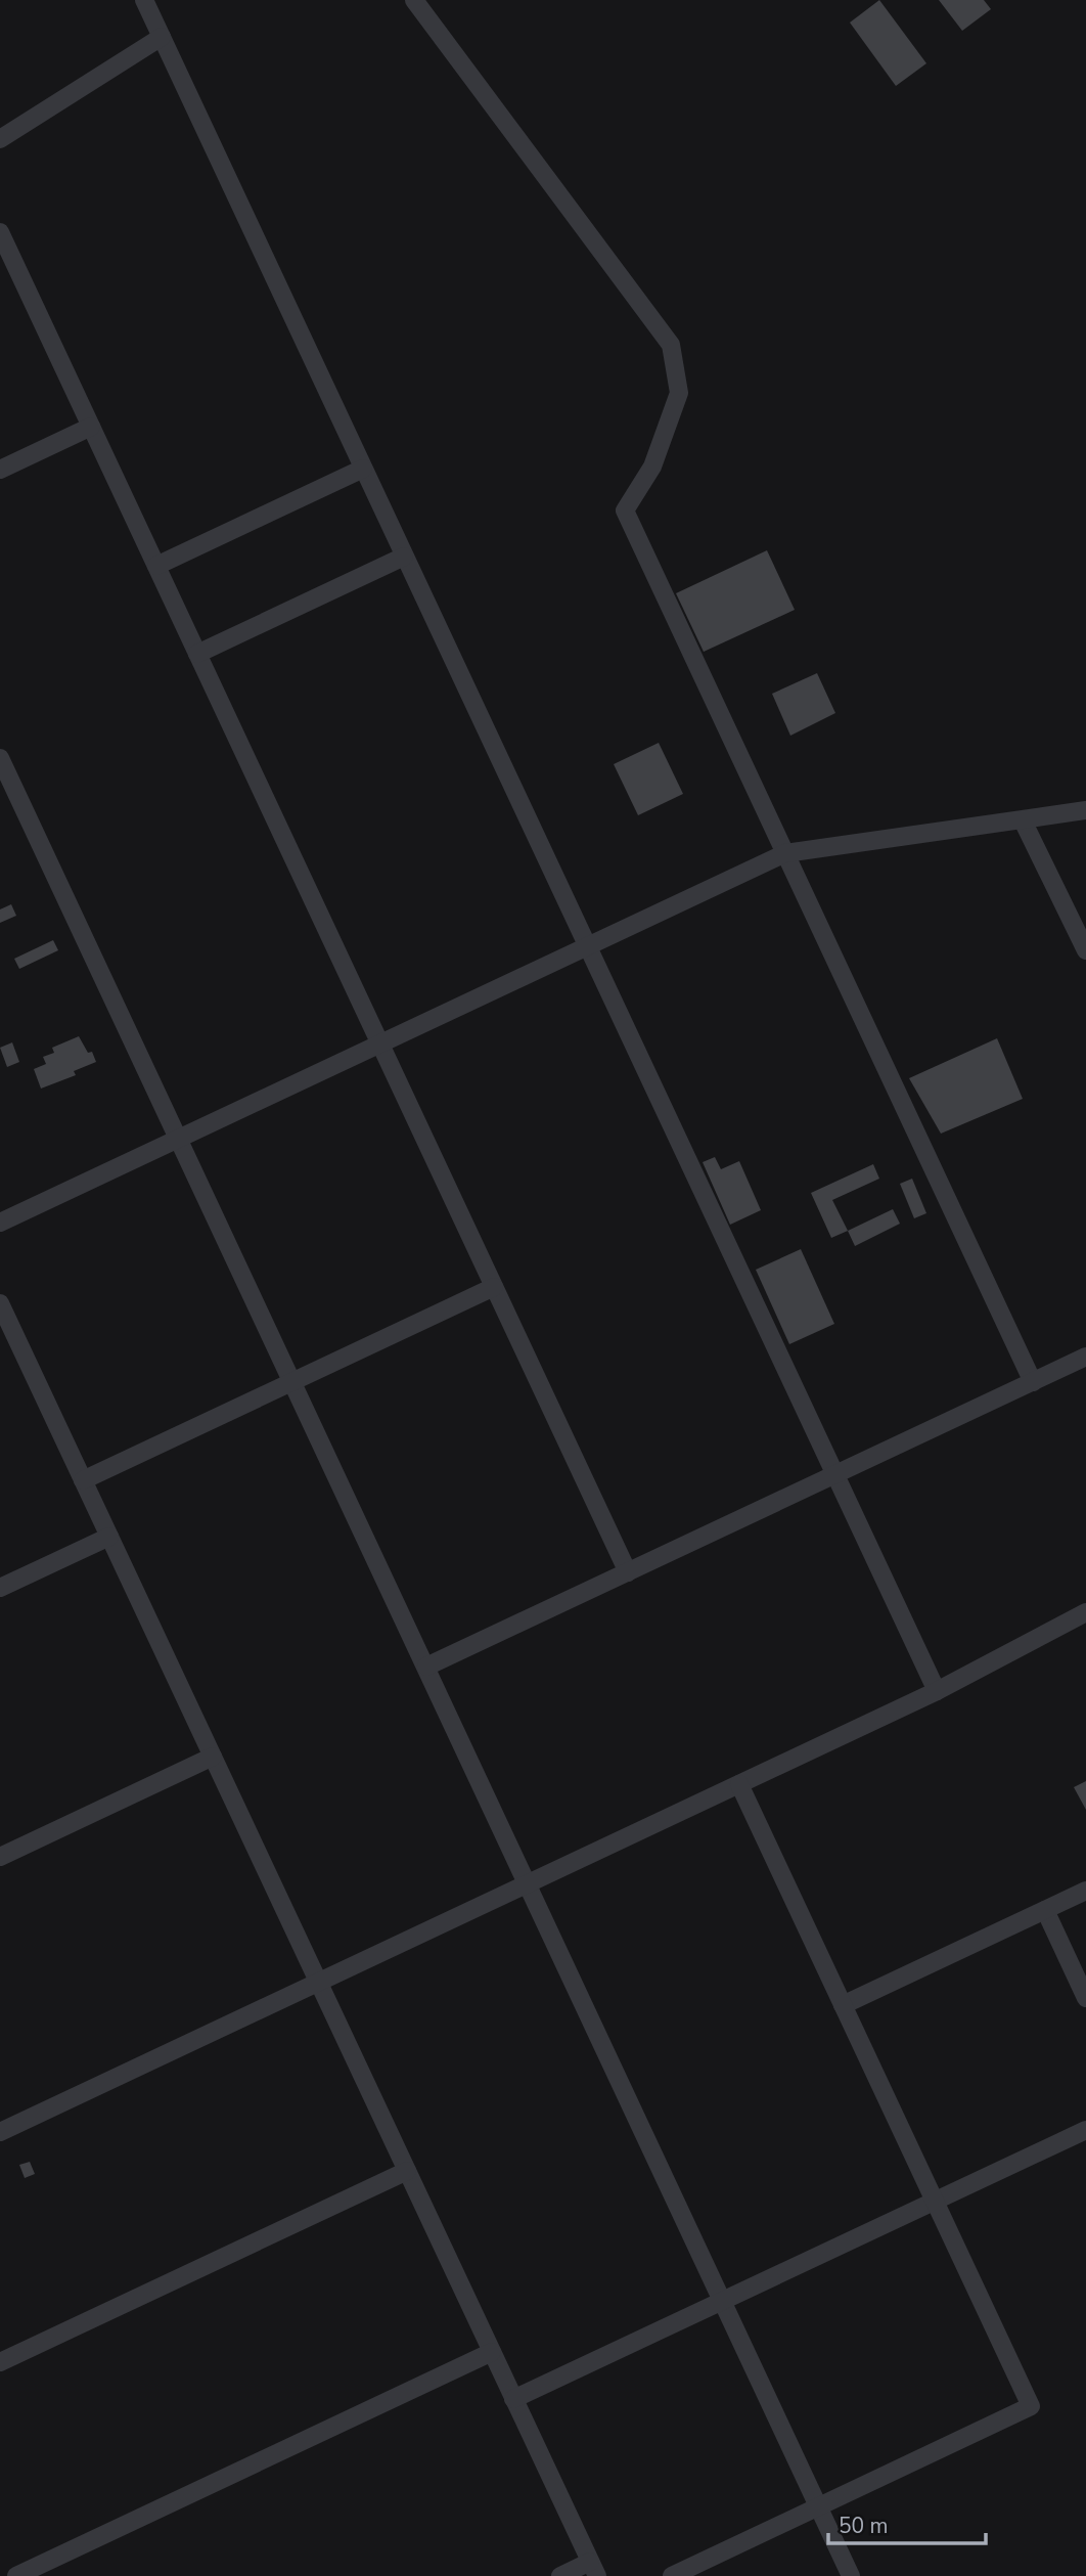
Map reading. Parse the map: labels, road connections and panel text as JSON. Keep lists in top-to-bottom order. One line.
{"scale_bar":"50 m"}
